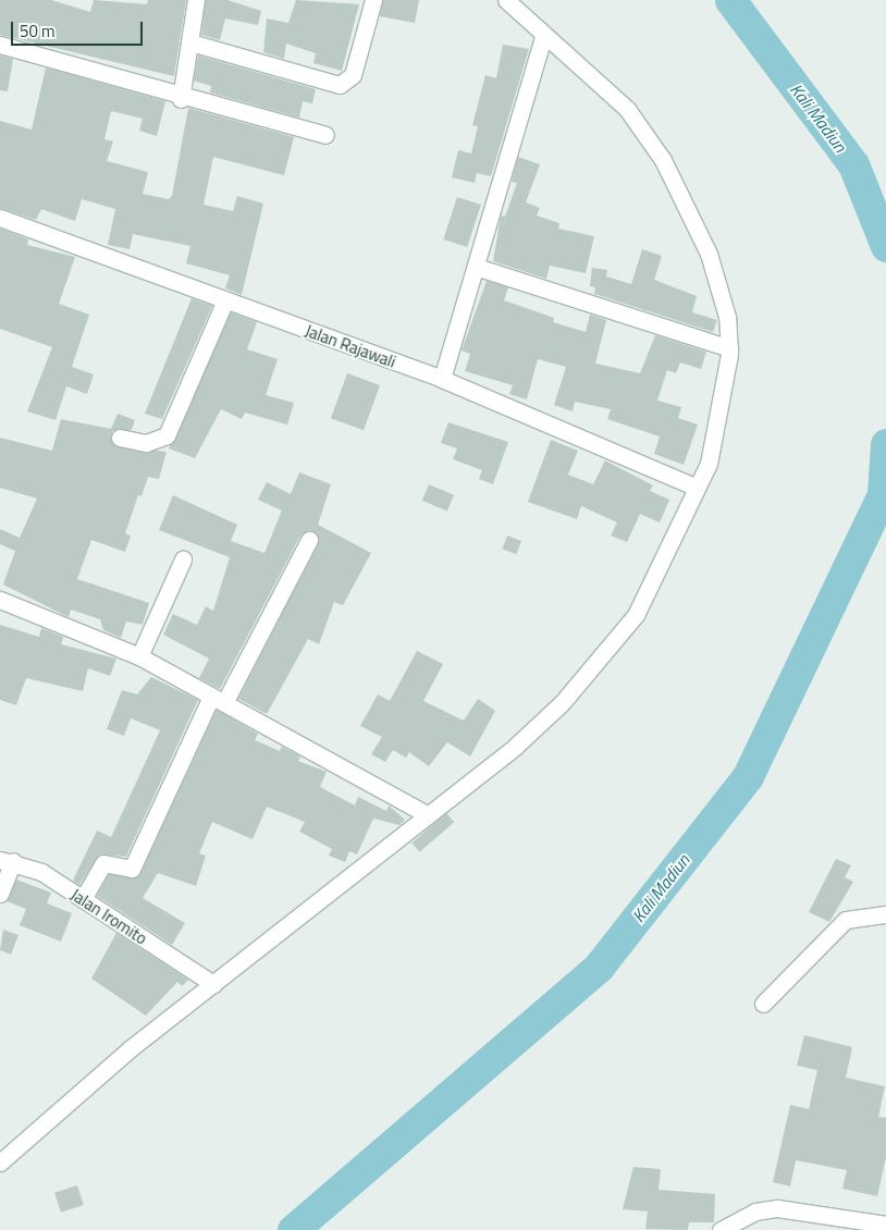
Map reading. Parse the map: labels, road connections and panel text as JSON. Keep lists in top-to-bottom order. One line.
{"streets":{"street":["Jalan Rajawali","Jalan Iromito"]},"water":["Kali Madiun"],"scale_bar":"50 m"}
